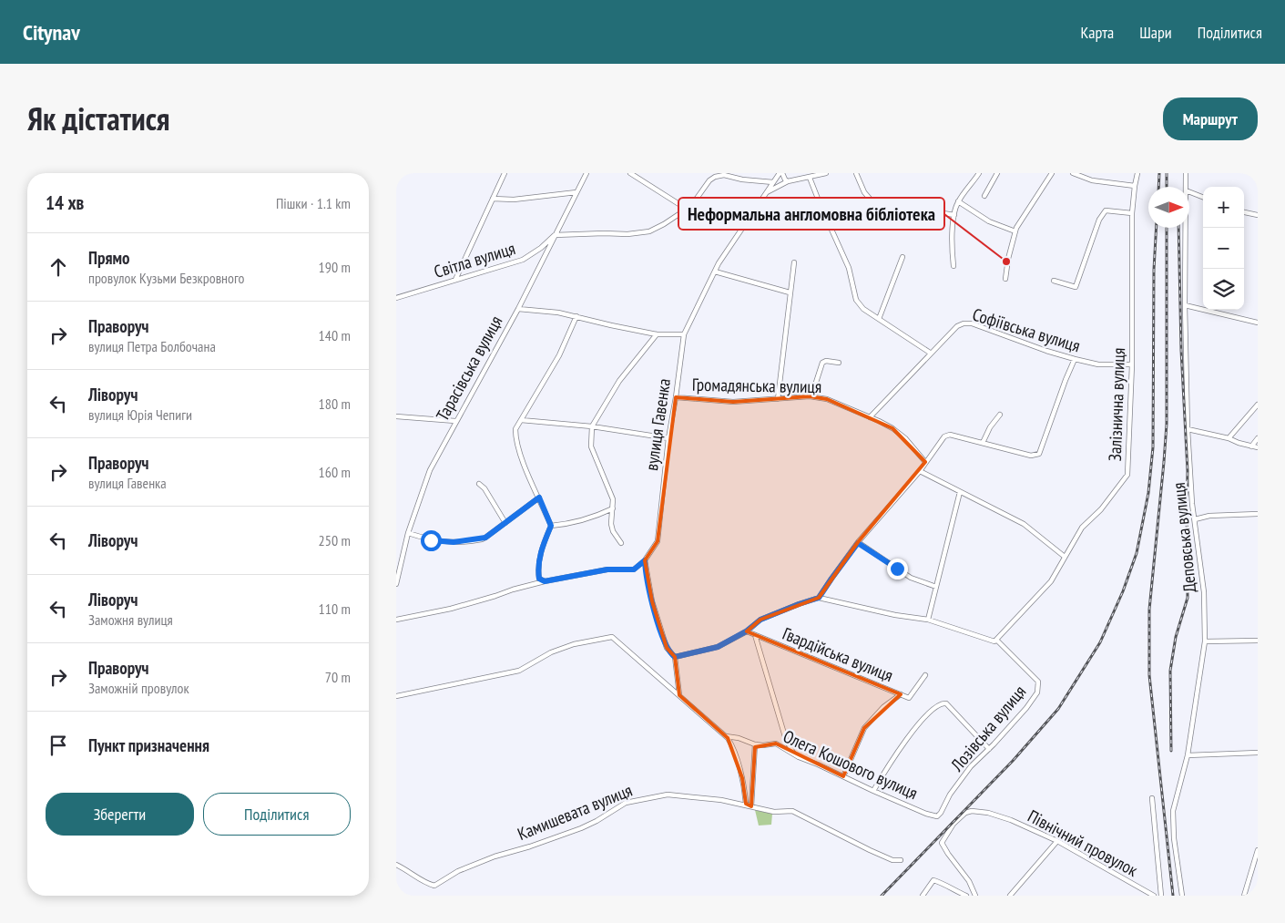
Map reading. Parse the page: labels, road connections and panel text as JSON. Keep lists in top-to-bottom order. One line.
{"streets":{"street":["Світла вулиця","Софіївська вулиця","Тарасівська вулиця","Громадянська вулиця","Залізнична вулиця","вулиця Гавенка","Деповська вулиця","Гвардійська вулиця","Лозівська вулиця","Олега Кошового вулиця","Камишевата вулиця","Північний провулок"]},"crossings":[["Світла вулиця","Тарасівська вулиця"],["Софіївська вулиця","Громадянська вулиця"],["Софіївська вулиця","Залізнична вулиця"],["Громадянська вулиця","вулиця Гавенка"],["Залізнична вулиця","Лозівська вулиця"],["Гвардійська вулиця","Олега Кошового вулиця"],["Лозівська вулиця","Олега Кошового вулиця"]],"places":["Неформальна англомовна бібліотека"],"north":"right","page":{"header":"Citynav","nav":["Карта","Шари","Поділитися"],"title":"Як дістатися","buttons":["Маршрут",["Зберегти","Поділитися"]],"heading":["14 хв","Пішки · 1.1 km"],"map_buttons":["+","−"],"list":[["Прямо","провулок Кузьми Безкровного","190 m"],["Праворуч","вулиця Петра Болбочана","140 m"],["Ліворуч","вулиця Юрія Чепиги","180 m"],["Праворуч","вулиця Гавенка","160 m"],["Ліворуч","250 m"],["Ліворуч","Заможня вулиця","110 m"],["Праворуч","Заможній провулок","70 m"],"Пункт призначення"]}}
